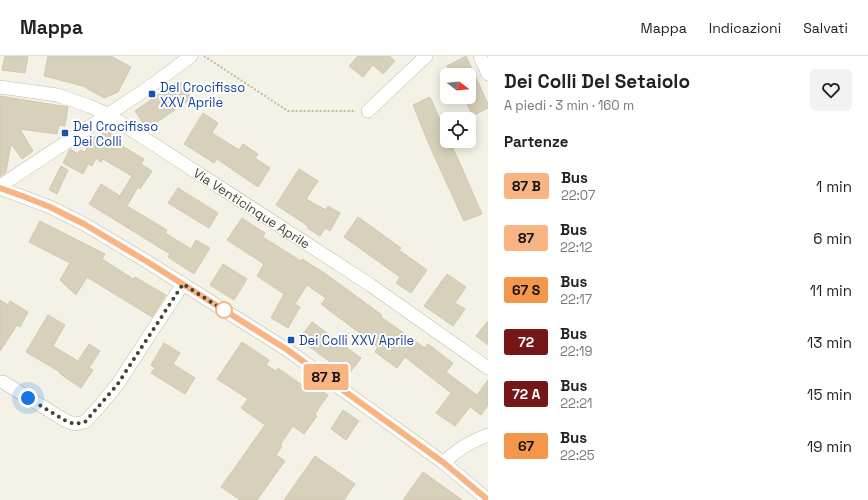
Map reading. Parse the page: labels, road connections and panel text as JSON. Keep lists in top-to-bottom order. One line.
{"streets":{"street":["Via Venticinque Aprile"]},"places":{"transit":["Del Crocifisso XXV Aprile","Del Crocifisso Dei Colli","Dei Colli XXV Aprile"]},"north":"right","page":{"header":"Mappa","nav":["Mappa","Indicazioni","Salvati"],"on_map":"87 B","heading":[["Dei Colli Del Setaiolo","A piedi · 3 min · 160 m"],"Partenze"],"list":[{"mark":"87 B","name":"Bus","note":"22:07","value":"1 min"},{"mark":"87","name":"Bus","note":"22:12","value":"6 min"},{"mark":"67 S","name":"Bus","note":"22:17","value":"11 min"},{"mark":"72","name":"Bus","note":"22:19","value":"13 min"},{"mark":"72 A","name":"Bus","note":"22:21","value":"15 min"},{"mark":"67","name":"Bus","note":"22:25","value":"19 min"}]}}
